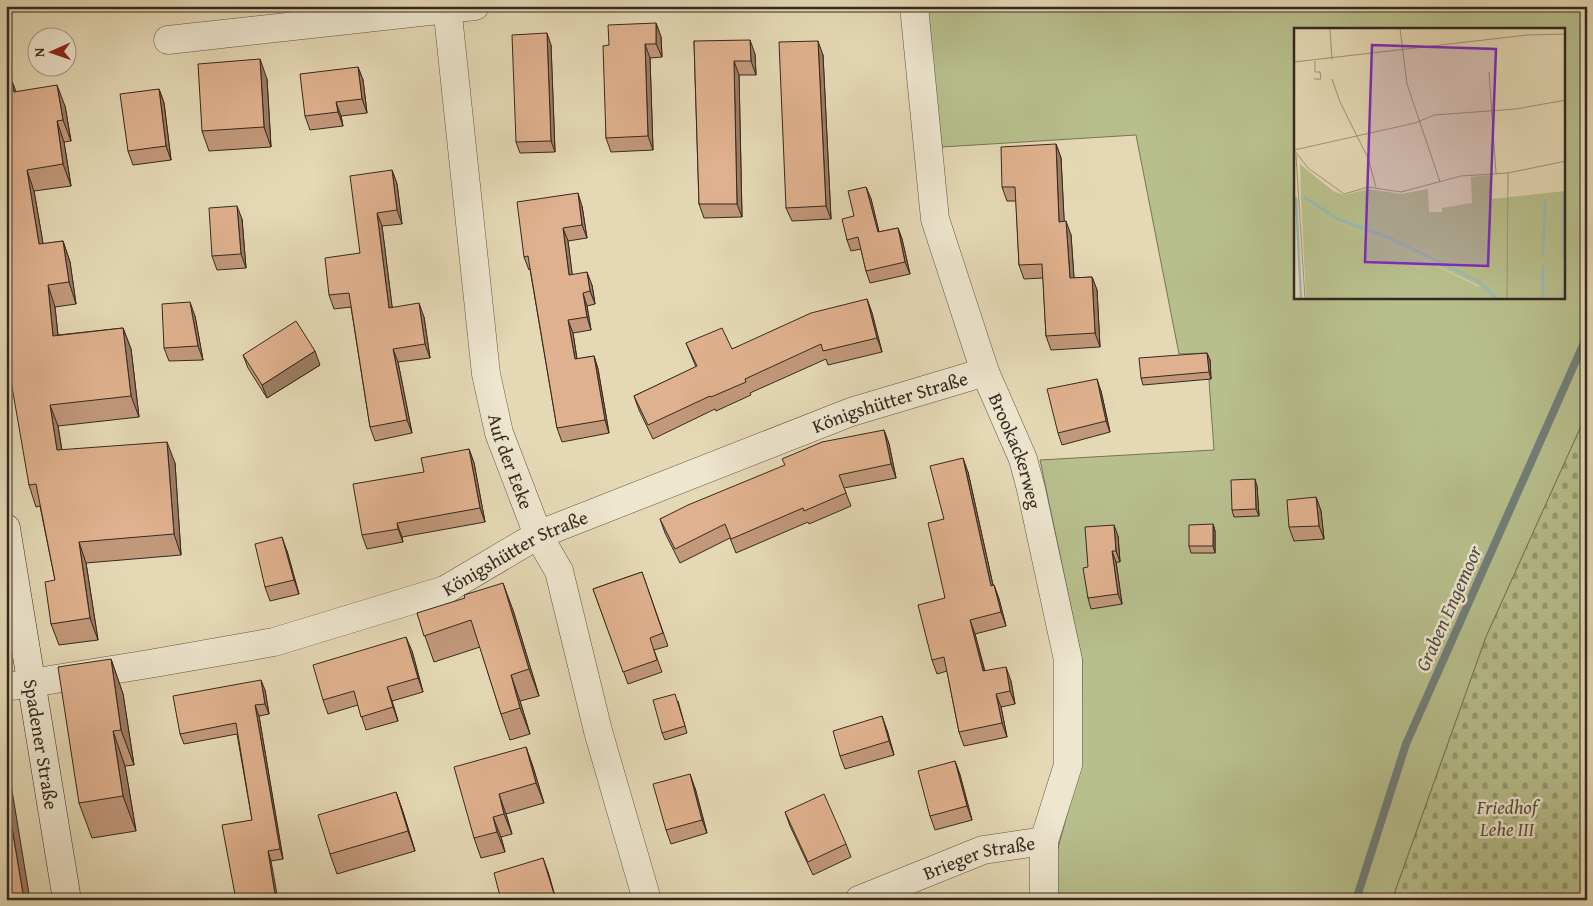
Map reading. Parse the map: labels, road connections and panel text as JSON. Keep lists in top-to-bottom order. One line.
{"streets":{"street":["Königshütter Straße","Brookackerweg","Auf der Eeke","Spadener Straße","Brieger Straße"]},"crossings":[["Königshütter Straße","Brookackerweg"],["Königshütter Straße","Auf der Eeke"],["Königshütter Straße","Spadener Straße"],["Brookackerweg","Brieger Straße"]],"water":["Graben Engemoor"],"parks":["Friedhof Lehe III"],"north":"left"}
